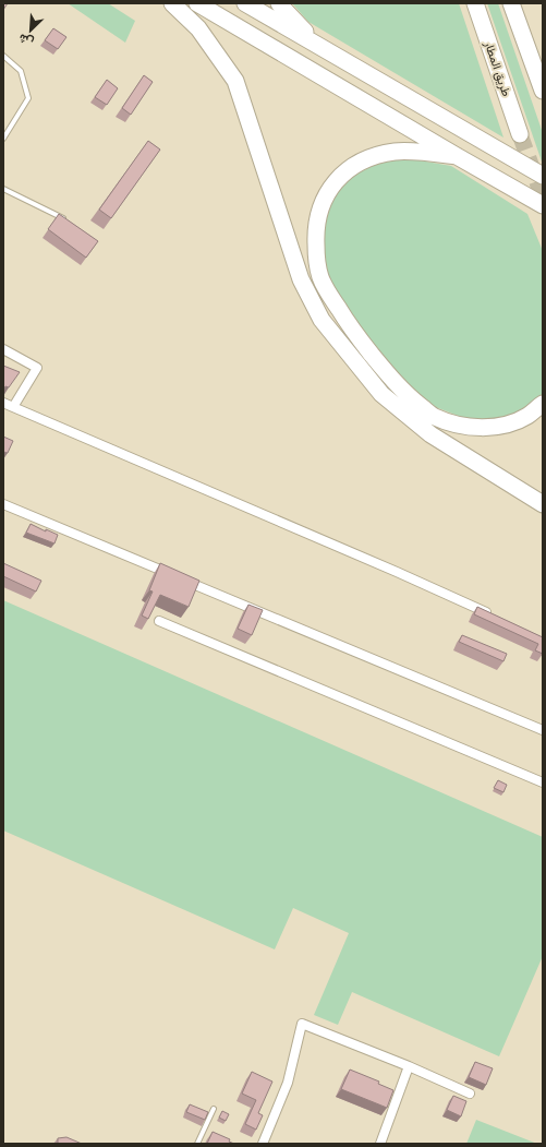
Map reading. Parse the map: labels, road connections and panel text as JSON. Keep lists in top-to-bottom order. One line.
{"streets":{"highway":["طريق المطار"]},"north":"bottom left"}
